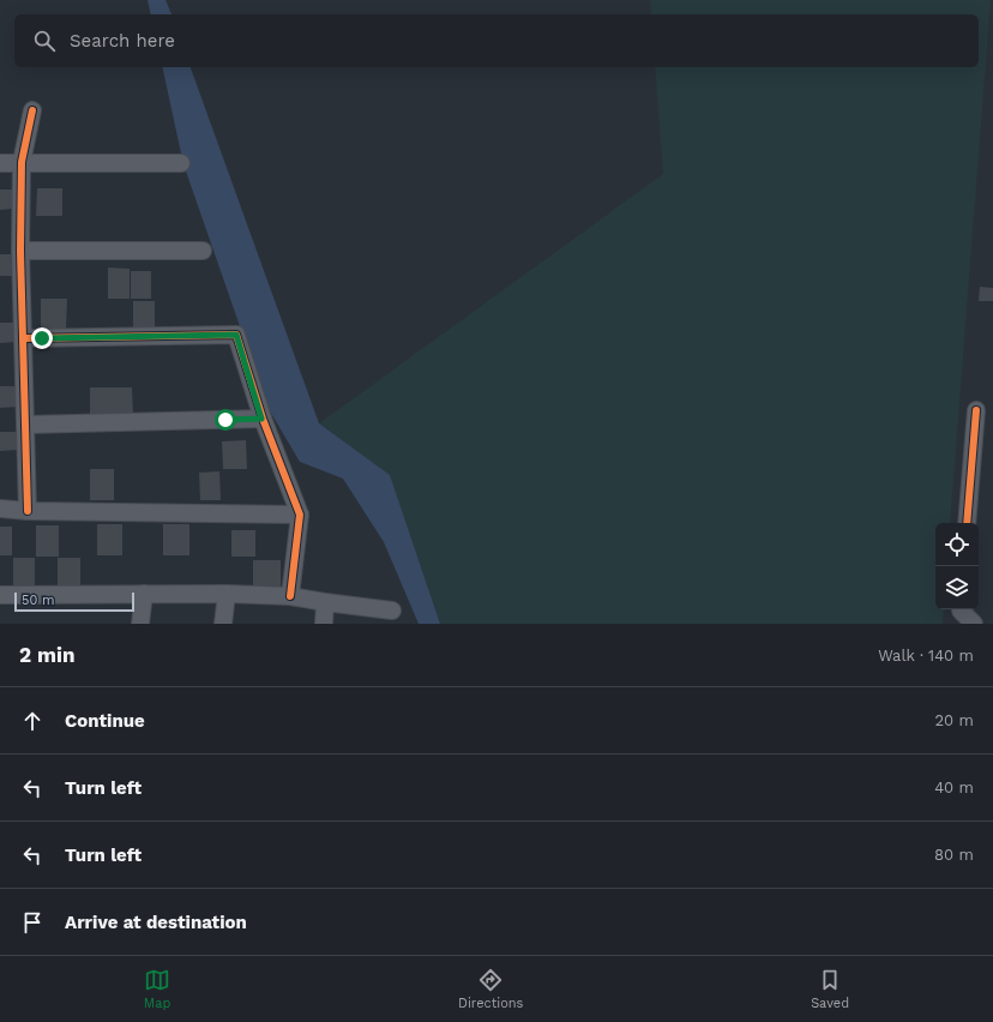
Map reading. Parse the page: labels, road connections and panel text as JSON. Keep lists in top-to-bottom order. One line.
{"scale_bar":"50 m","page":{"search":"Search here","scale":"50 m","heading":["2 min","Walk · 140 m"],"list":[["Continue","20 m"],["Turn left","40 m"],["Turn left","80 m"],"Arrive at destination"],"nav":["Map","Directions","Saved"]}}
